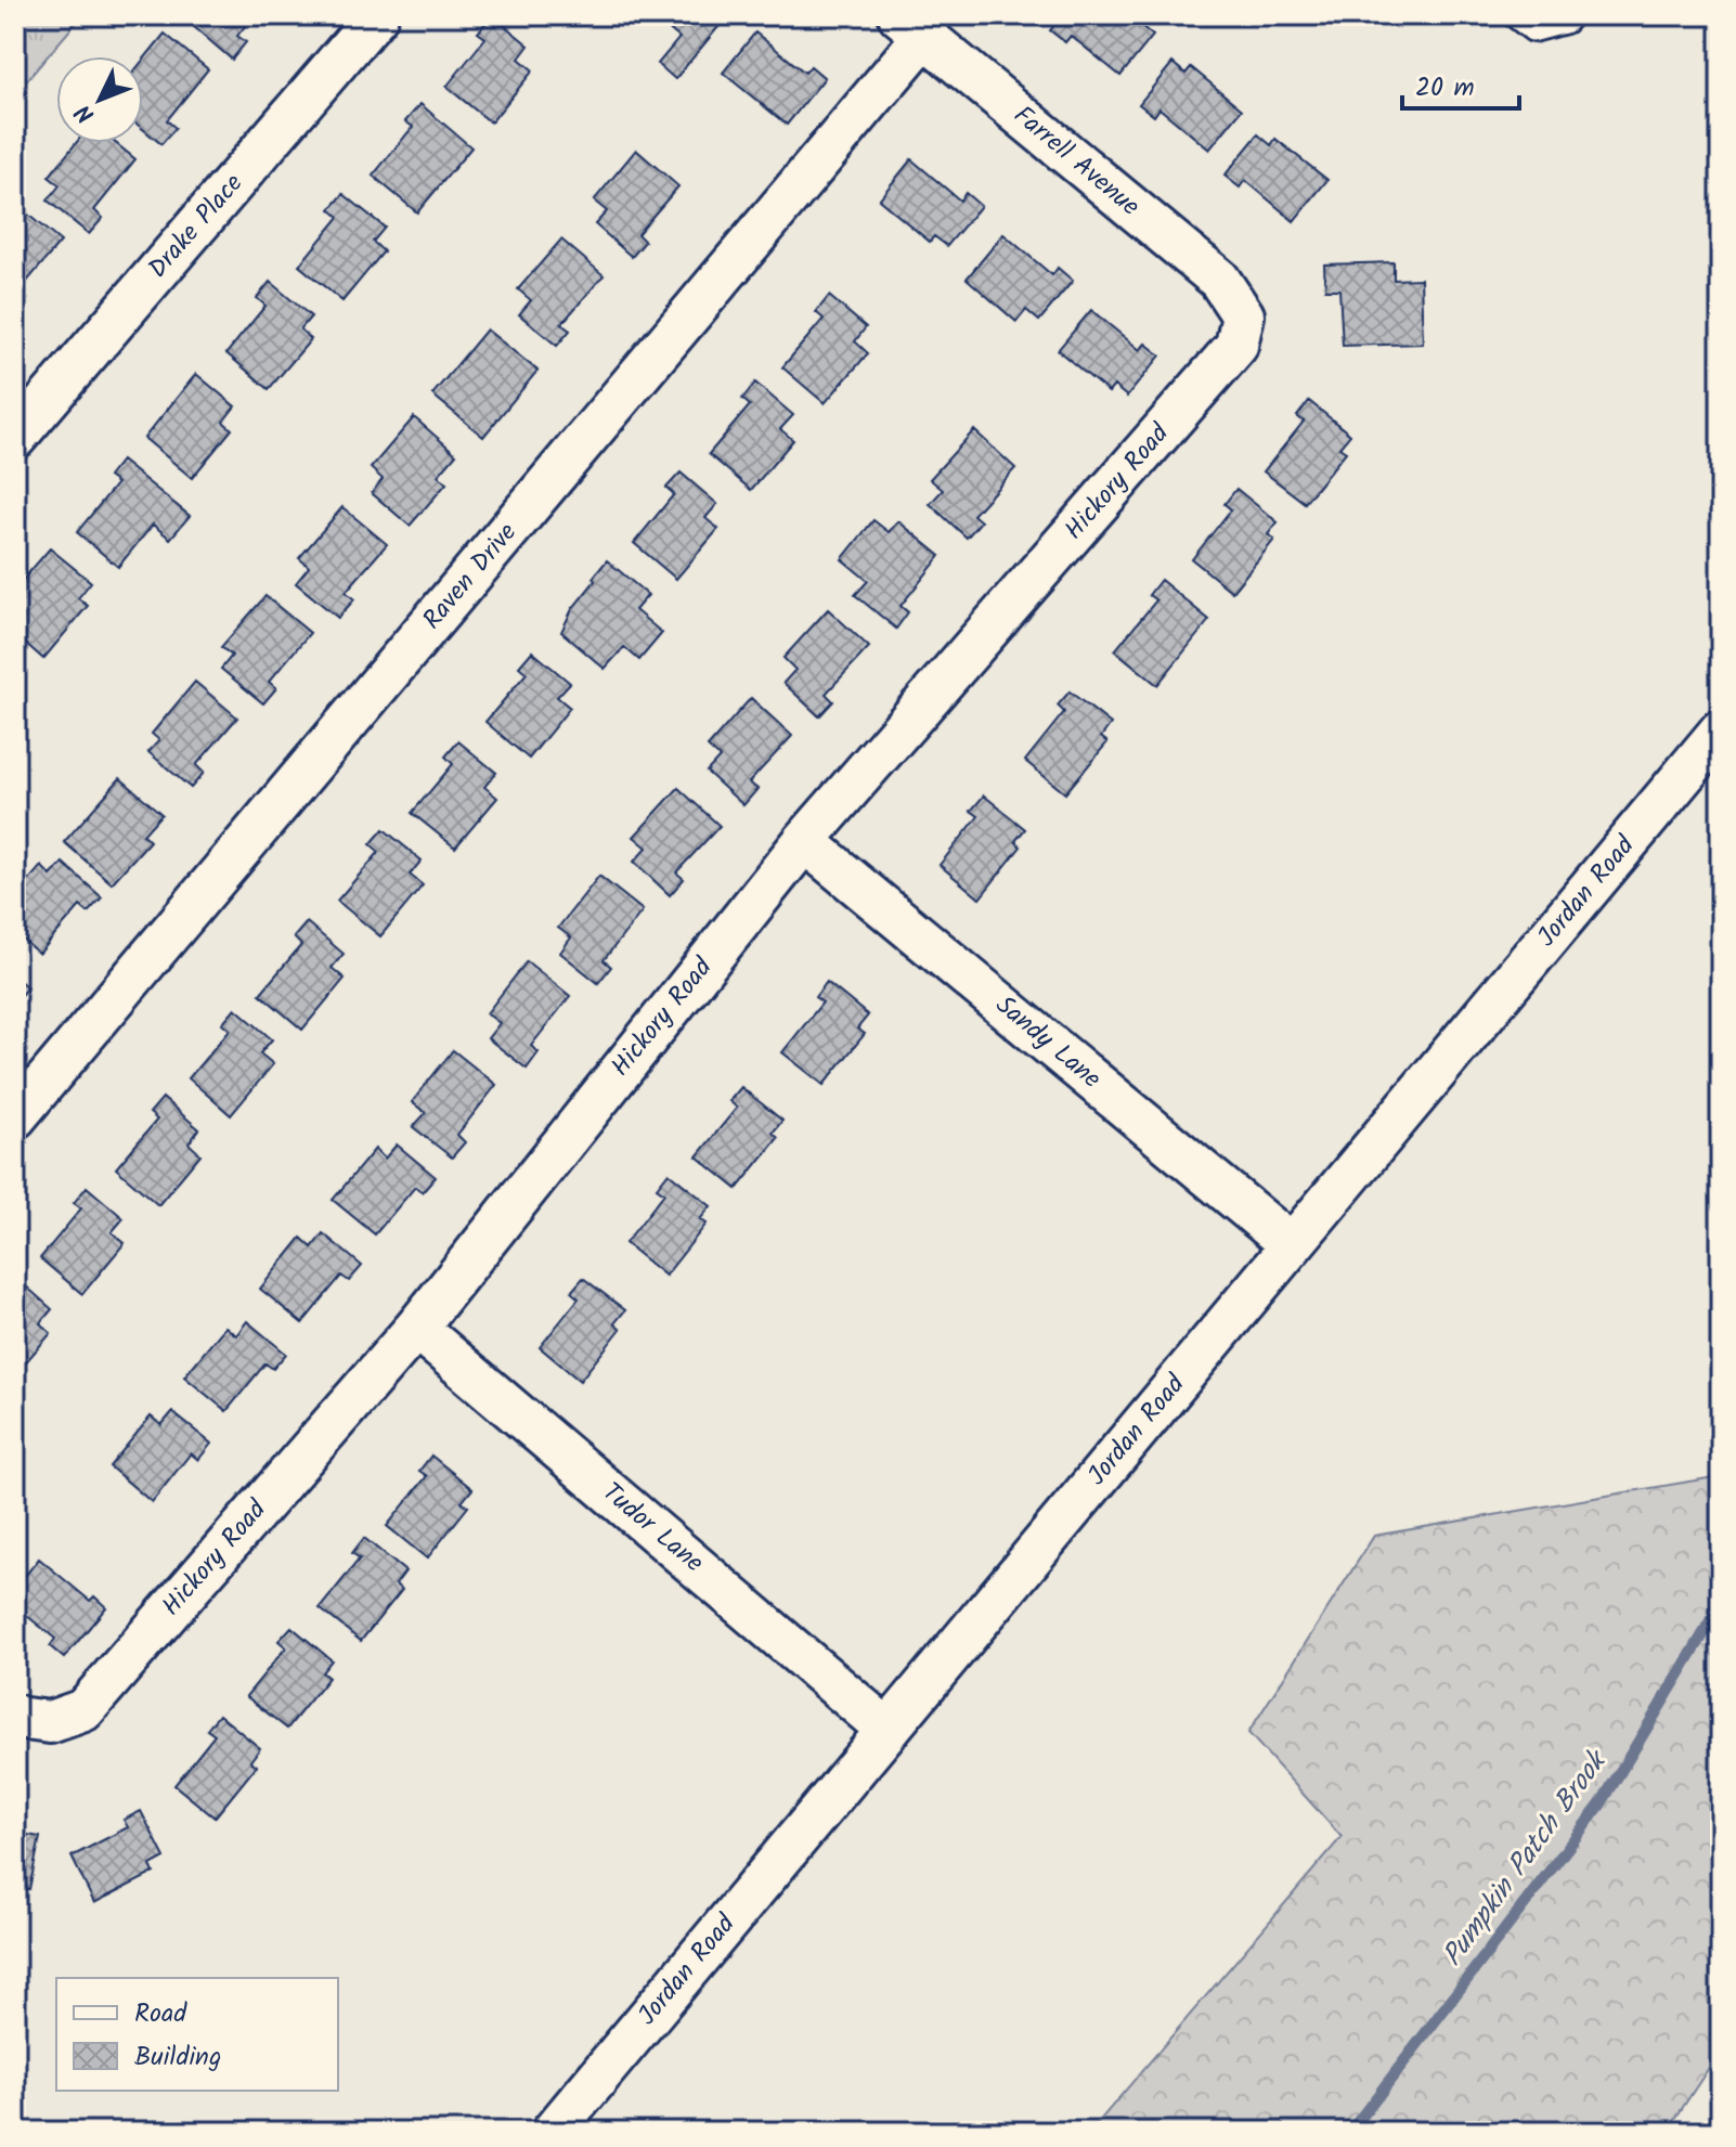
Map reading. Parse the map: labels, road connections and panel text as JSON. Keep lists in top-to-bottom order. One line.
{"streets":{"street":["Farrell Avenue","Drake Place","Hickory Road","Raven Drive","Jordan Road","Sandy Lane","Tudor Lane"]},"crossings":[["Farrell Avenue","Hickory Road"],["Farrell Avenue","Raven Drive"],["Hickory Road","Sandy Lane"],["Hickory Road","Tudor Lane"],["Jordan Road","Sandy Lane"],["Jordan Road","Tudor Lane"]],"water":["Pumpkin Patch Brook"],"legend":["Road","Building"],"scale_bar":"20 m","north":"bottom left"}
